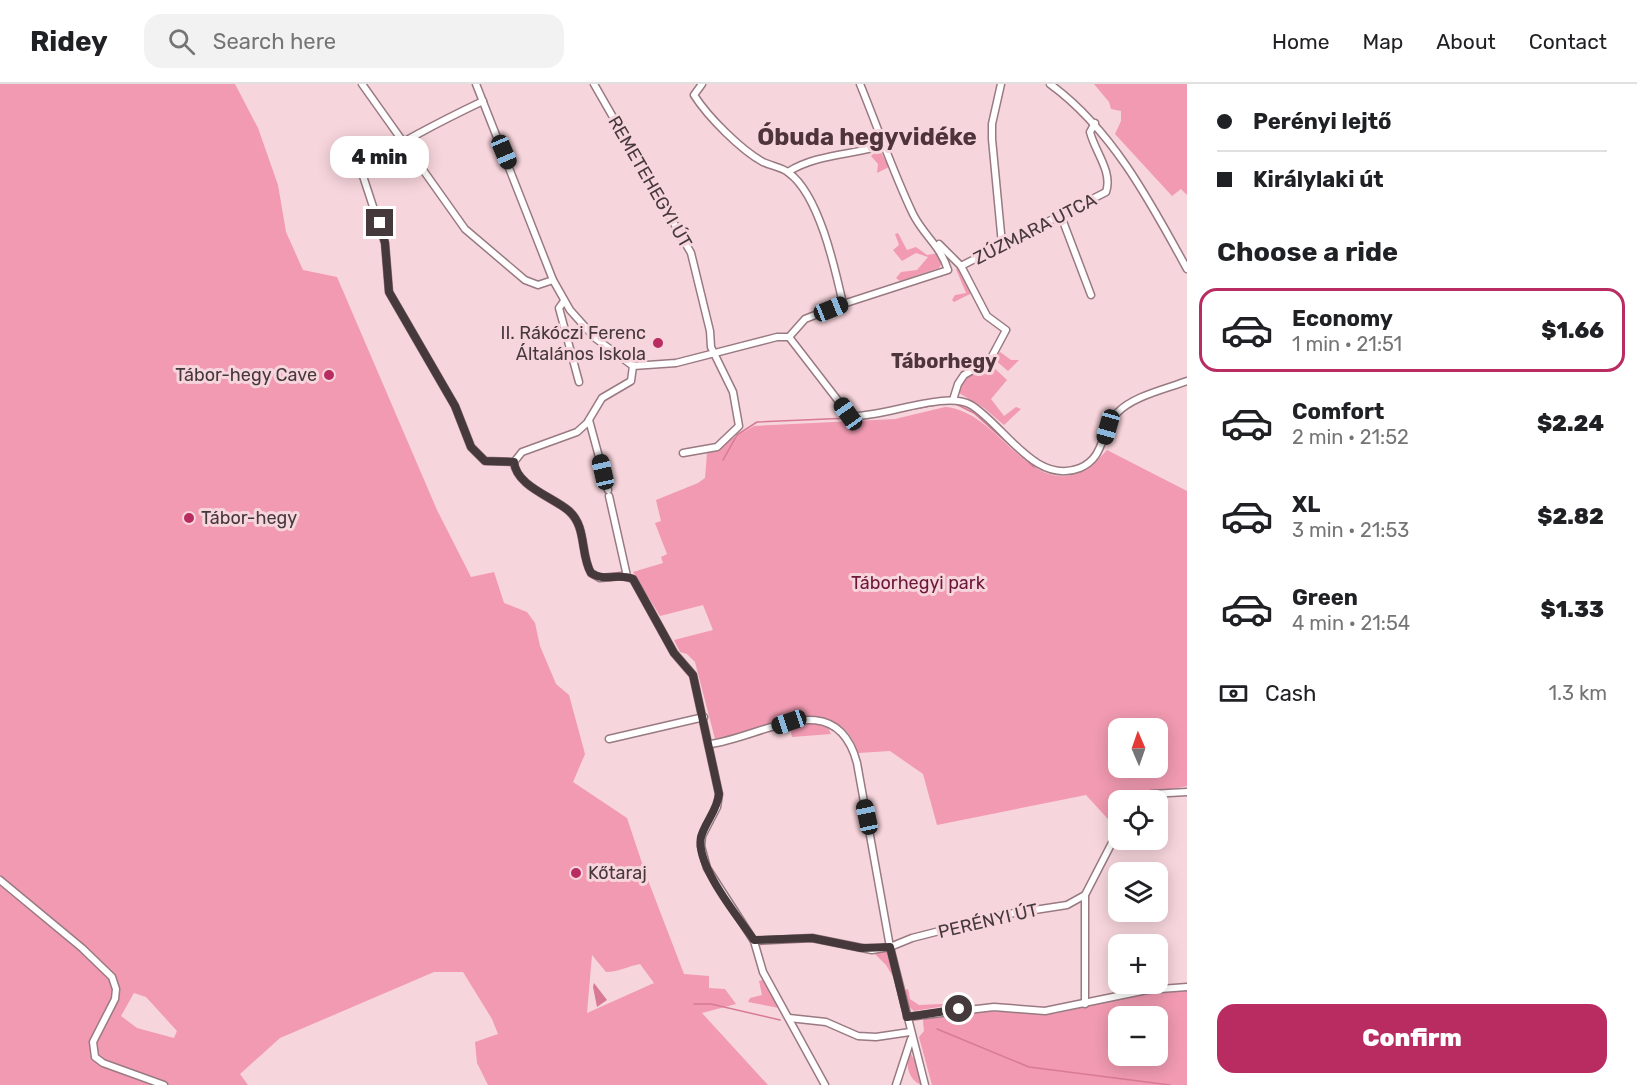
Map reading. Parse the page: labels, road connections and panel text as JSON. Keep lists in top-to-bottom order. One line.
{"streets":{"street":["REMETEHEGYI ÚT","ZÚZMARA UTCA","PERÉNYI ÚT"]},"districts":["Óbuda hegyvidéke","Táborhegy"],"parks":["Táborhegyi park"],"places":["II. Rákóczi Ferenc Általános Iskola","Tábor-hegy Cave","Tábor-hegy","Kőtaraj"],"north":"top","page":{"header":"Ridey","search":"Search here","nav":["Home","Map","About","Contact"],"banner":["Perényi lejtő","Királylaki út"],"bubble":"4 min","heading":"Choose a ride","list":[{"name":"Economy","note":"1 min · 21:51","value":"$1.66"},{"name":"Comfort","note":"2 min · 21:52","value":"$2.24"},{"name":"XL","note":"3 min · 21:53","value":"$2.82"},{"name":"Green","note":"4 min · 21:54","value":"$1.33"}],"pay":["Cash","1.3 km"],"map_buttons":["+","−"],"buttons":"Confirm"}}
